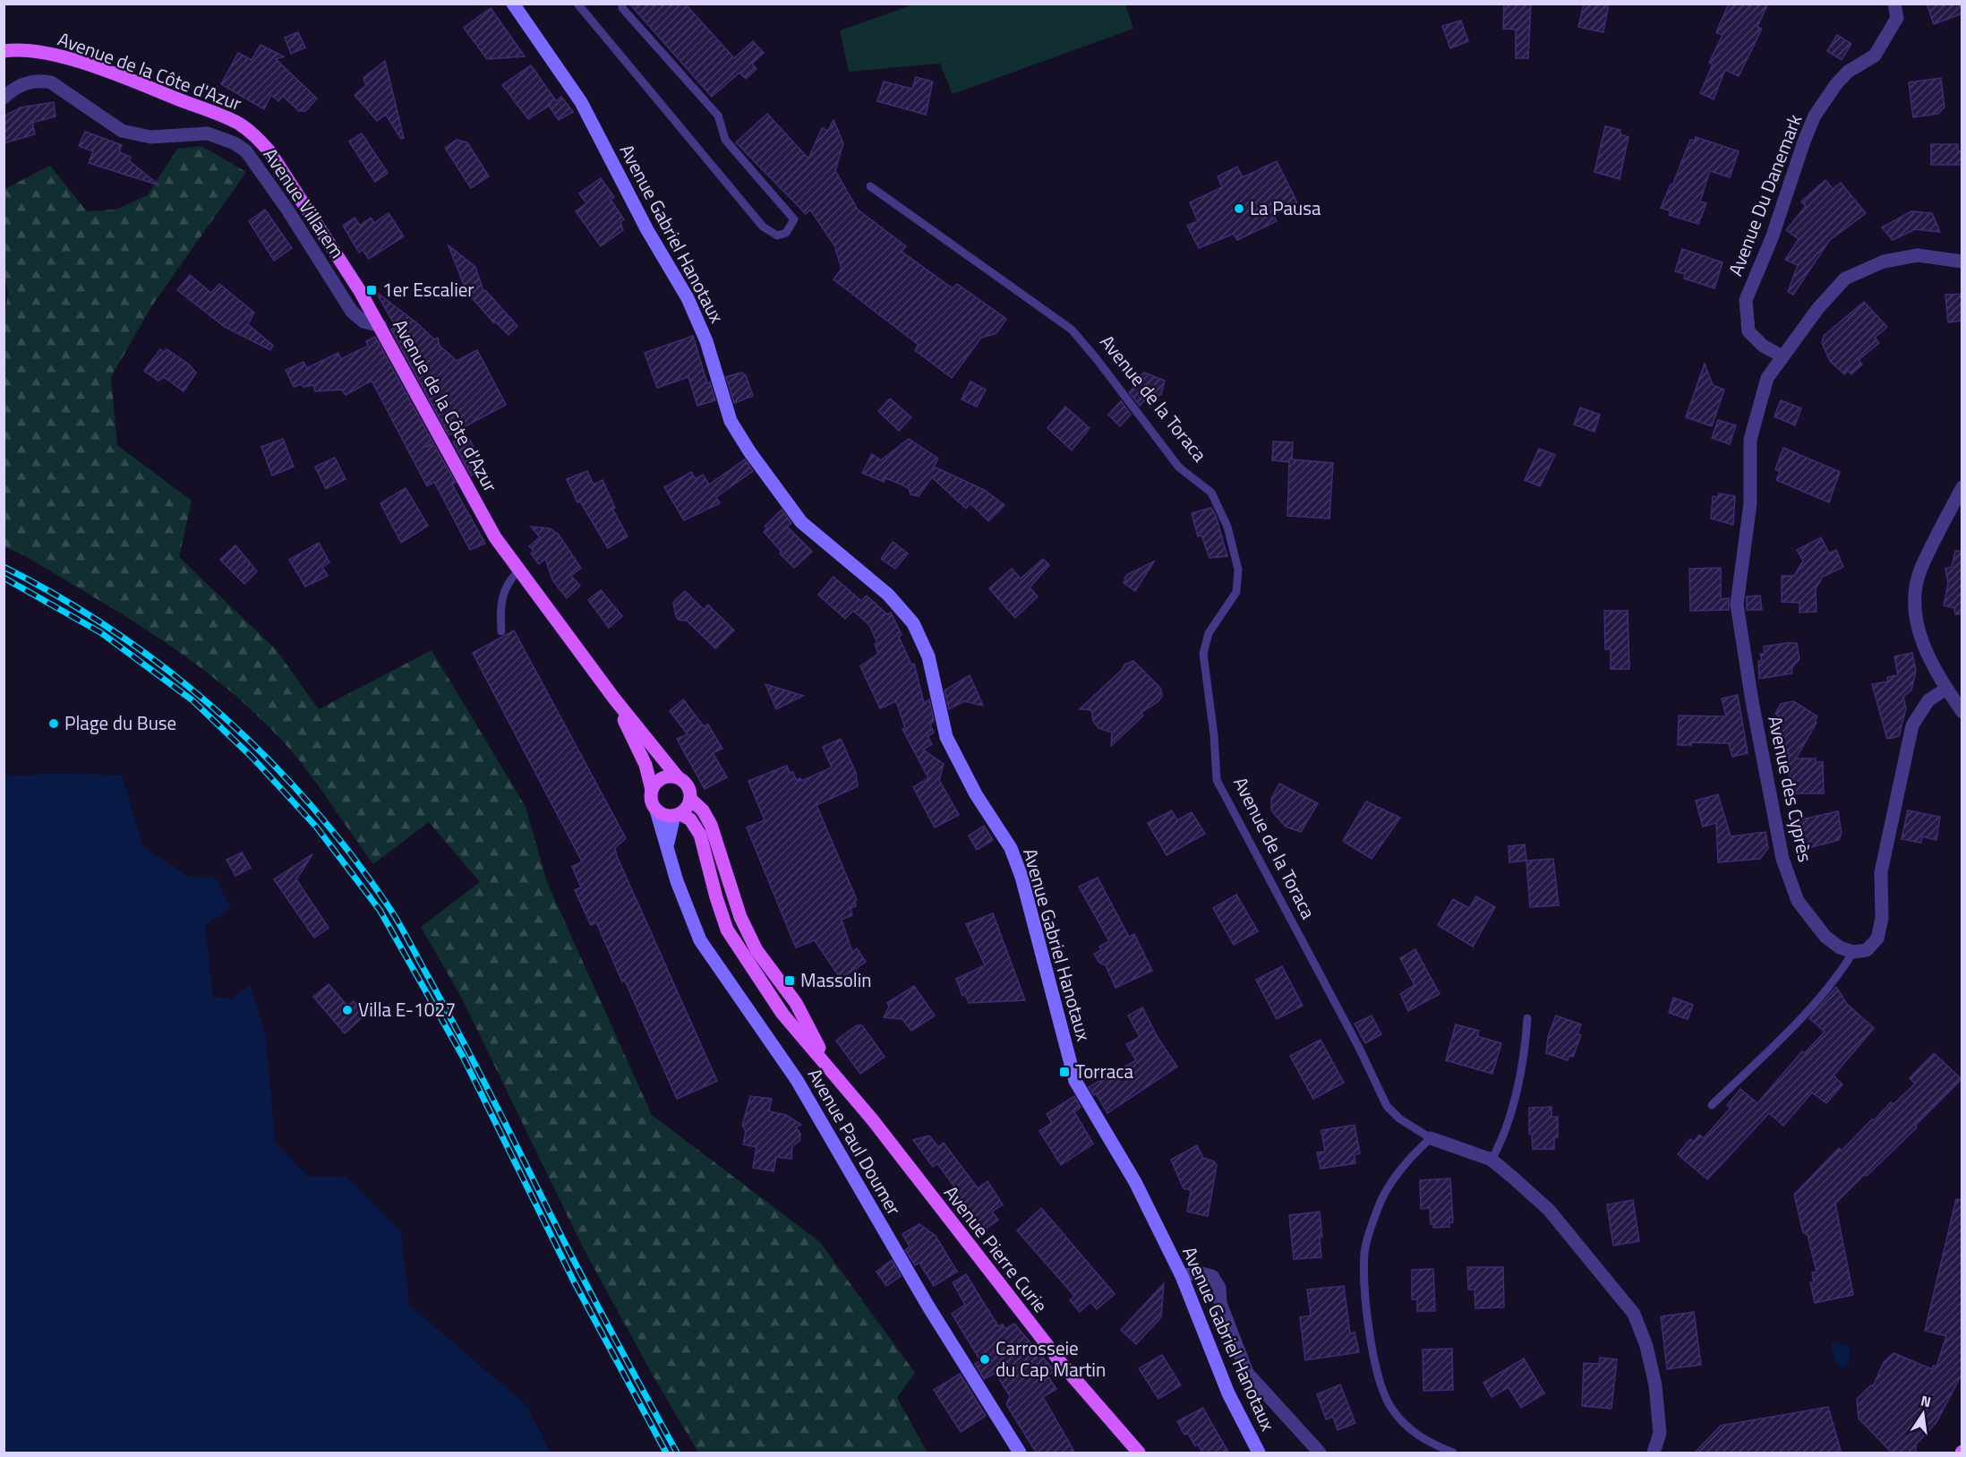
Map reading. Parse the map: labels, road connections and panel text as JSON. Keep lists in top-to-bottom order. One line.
{"streets":{"main road":["Avenue de la Côte d'Azur","Avenue Gabriel Hanotaux","Avenue Paul Doumer","Avenue Pierre Curie"],"street":["Avenue Du Danemark","Avenue Villarem","Avenue de la Toraca","Avenue des Cyprès"]},"crossings":[["Avenue de la Côte d'Azur","Avenue Villarem"],["Avenue de la Côte d'Azur","Avenue Paul Doumer"],["Avenue de la Côte d'Azur","Avenue Pierre Curie"],["Avenue Du Danemark","Avenue des Cyprès"],["Avenue Paul Doumer","Avenue Pierre Curie"]],"places":{"other":["La Pausa","Plage du Buse","Villa E-1027","Carrosseie du Cap Martin"],"transit":["1er Escalier","Massolin","Torraca"]},"north":"top"}
